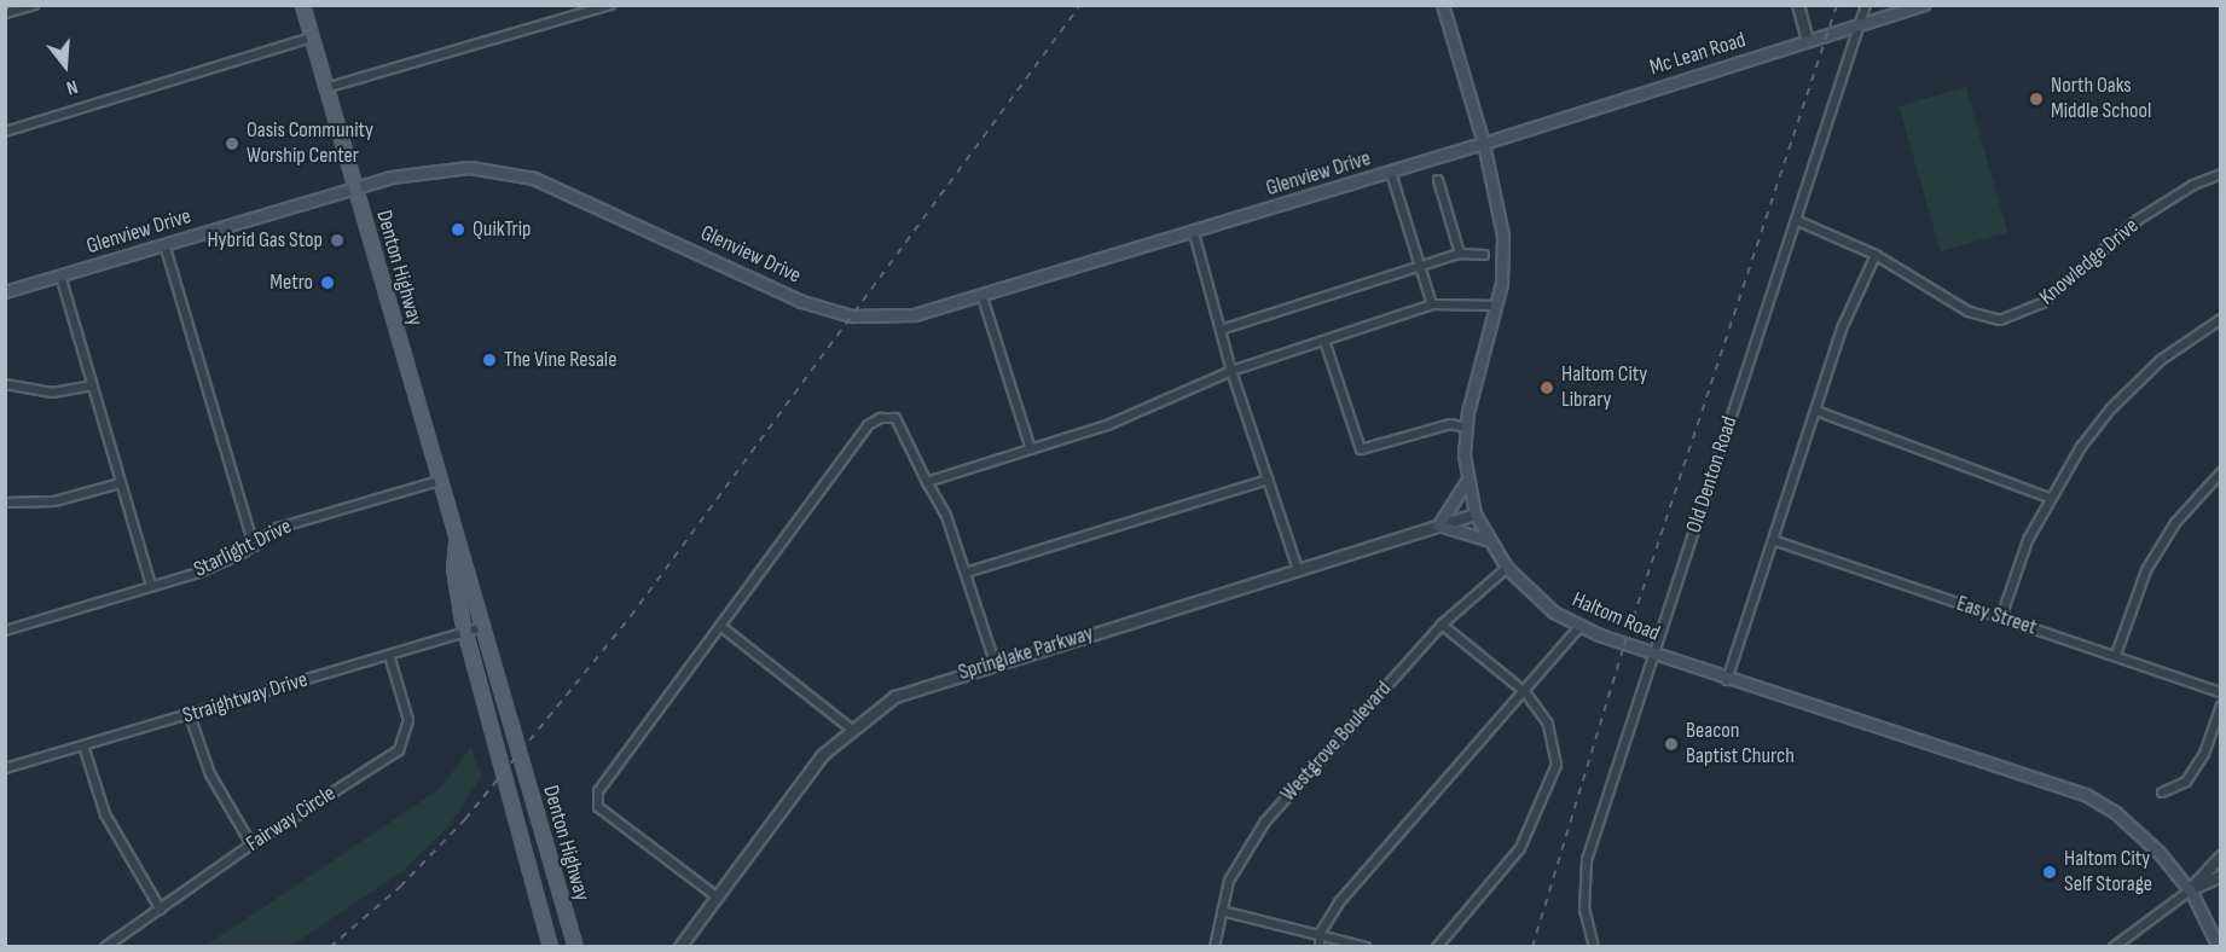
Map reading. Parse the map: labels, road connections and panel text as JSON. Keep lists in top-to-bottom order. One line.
{"streets":{"main road":["Mc Lean Road","Glenview Drive","Denton Highway","Haltom Road"],"street":["Knowledge Drive","Old Denton Road","Starlight Drive","Easy Street","Springlake Parkway","Straightway Drive","Westgrove Boulevard","Fairway Circle"]},"crossings":[["Mc Lean Road","Glenview Drive"],["Mc Lean Road","Old Denton Road"],["Mc Lean Road","Haltom Road"],["Glenview Drive","Denton Highway"],["Glenview Drive","Haltom Road"],["Knowledge Drive","Old Denton Road"],["Denton Highway","Starlight Drive"],["Denton Highway","Straightway Drive"],["Old Denton Road","Haltom Road"],["Haltom Road","Springlake Parkway"],["Haltom Road","Westgrove Boulevard"],["Straightway Drive","Fairway Circle"]],"places":["North Oaks Middle School","Oasis Community Worship Center","QuikTrip","Hybrid Gas Stop","Metro","The Vine Resale","Haltom City Library","Beacon Baptist Church","Haltom City Self Storage"],"north":"bottom"}
